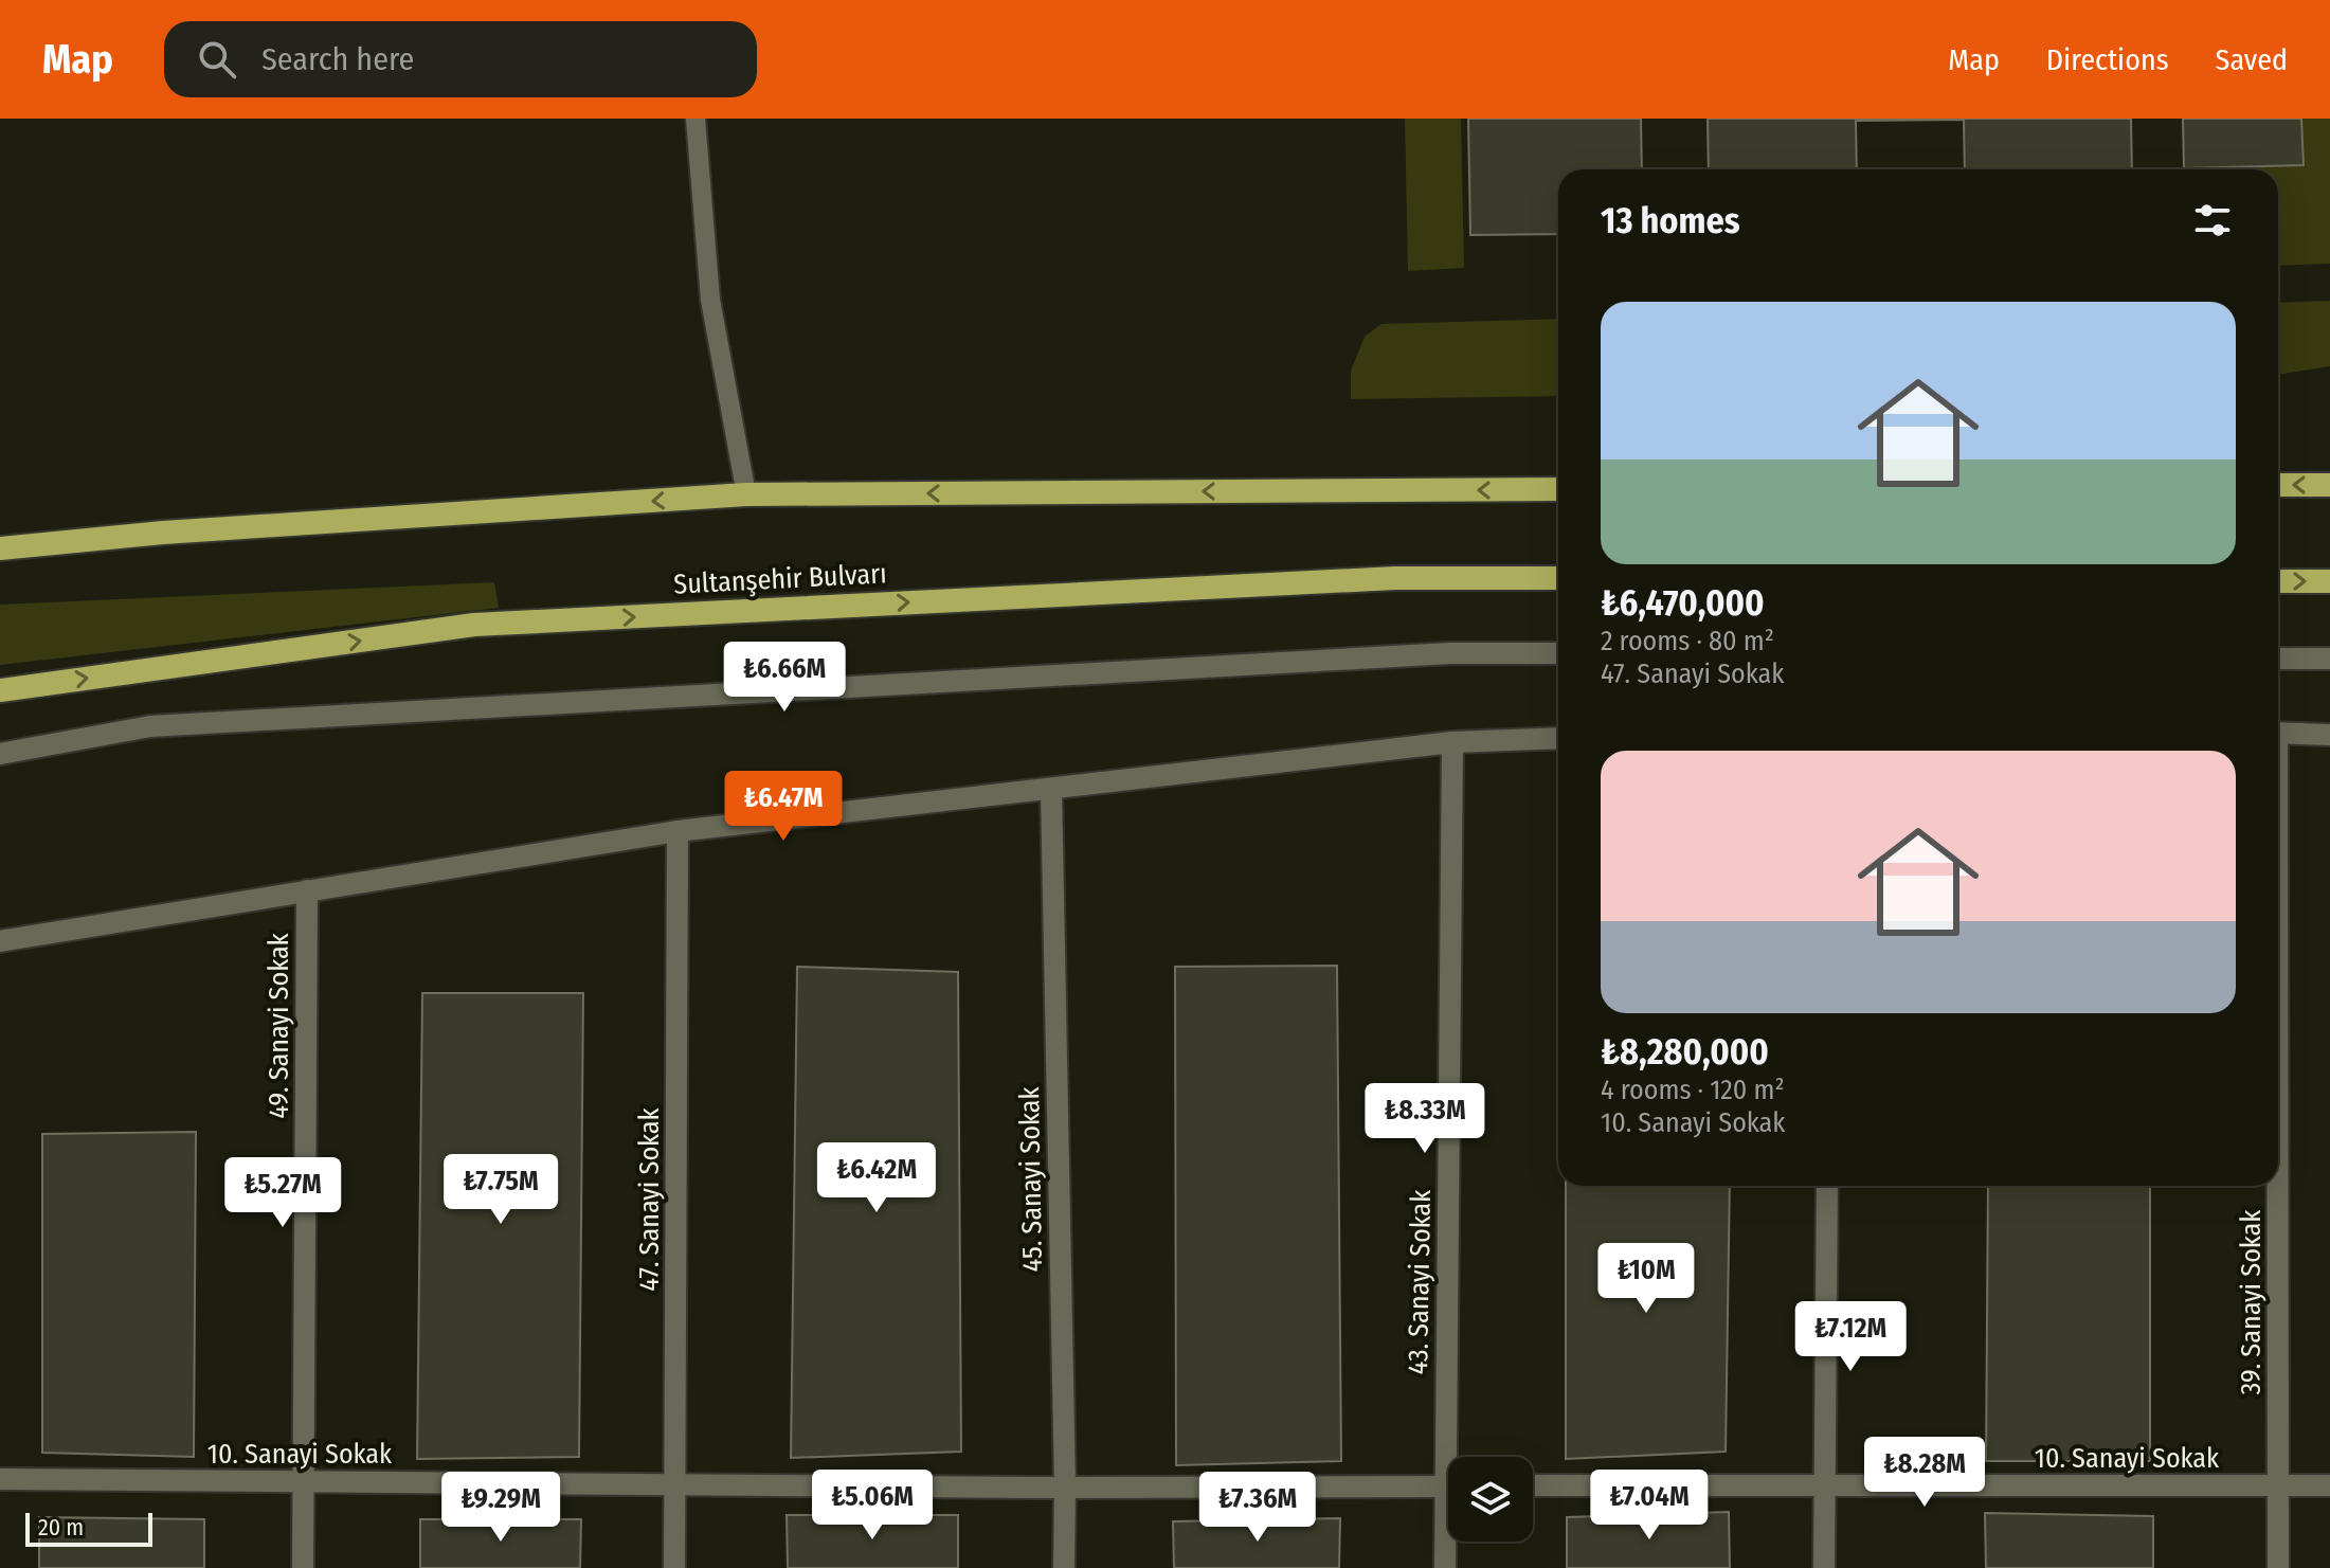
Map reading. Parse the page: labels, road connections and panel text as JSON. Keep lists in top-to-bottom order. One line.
{"streets":{"highway":["Sultanşehir Bulvarı"],"street":["49. Sanayi Sokak","45. Sanayi Sokak","47. Sanayi Sokak","43. Sanayi Sokak","39. Sanayi Sokak","10. Sanayi Sokak"]},"crossings":[["49. Sanayi Sokak","10. Sanayi Sokak"],["45. Sanayi Sokak","10. Sanayi Sokak"],["47. Sanayi Sokak","10. Sanayi Sokak"],["39. Sanayi Sokak","10. Sanayi Sokak"]],"scale_bar":"20 m","page":{"header":"Map","search":"Search here","nav":["Map","Directions","Saved"],"heading":"13 homes","list":[{"name":"₺6,470,000","note":"2 rooms · 80 m² · 47. Sanayi Sokak"},{"name":"₺8,280,000","note":"4 rooms · 120 m² · 10. Sanayi Sokak"}],"price":["₺6.66M","₺6.47M","₺8.33M","₺6.42M","₺7.75M","₺5.27M","₺10M","₺7.12M","₺8.28M","₺5.06M","₺7.04M","₺9.29M","₺7.36M"],"scale":"20 m"}}
